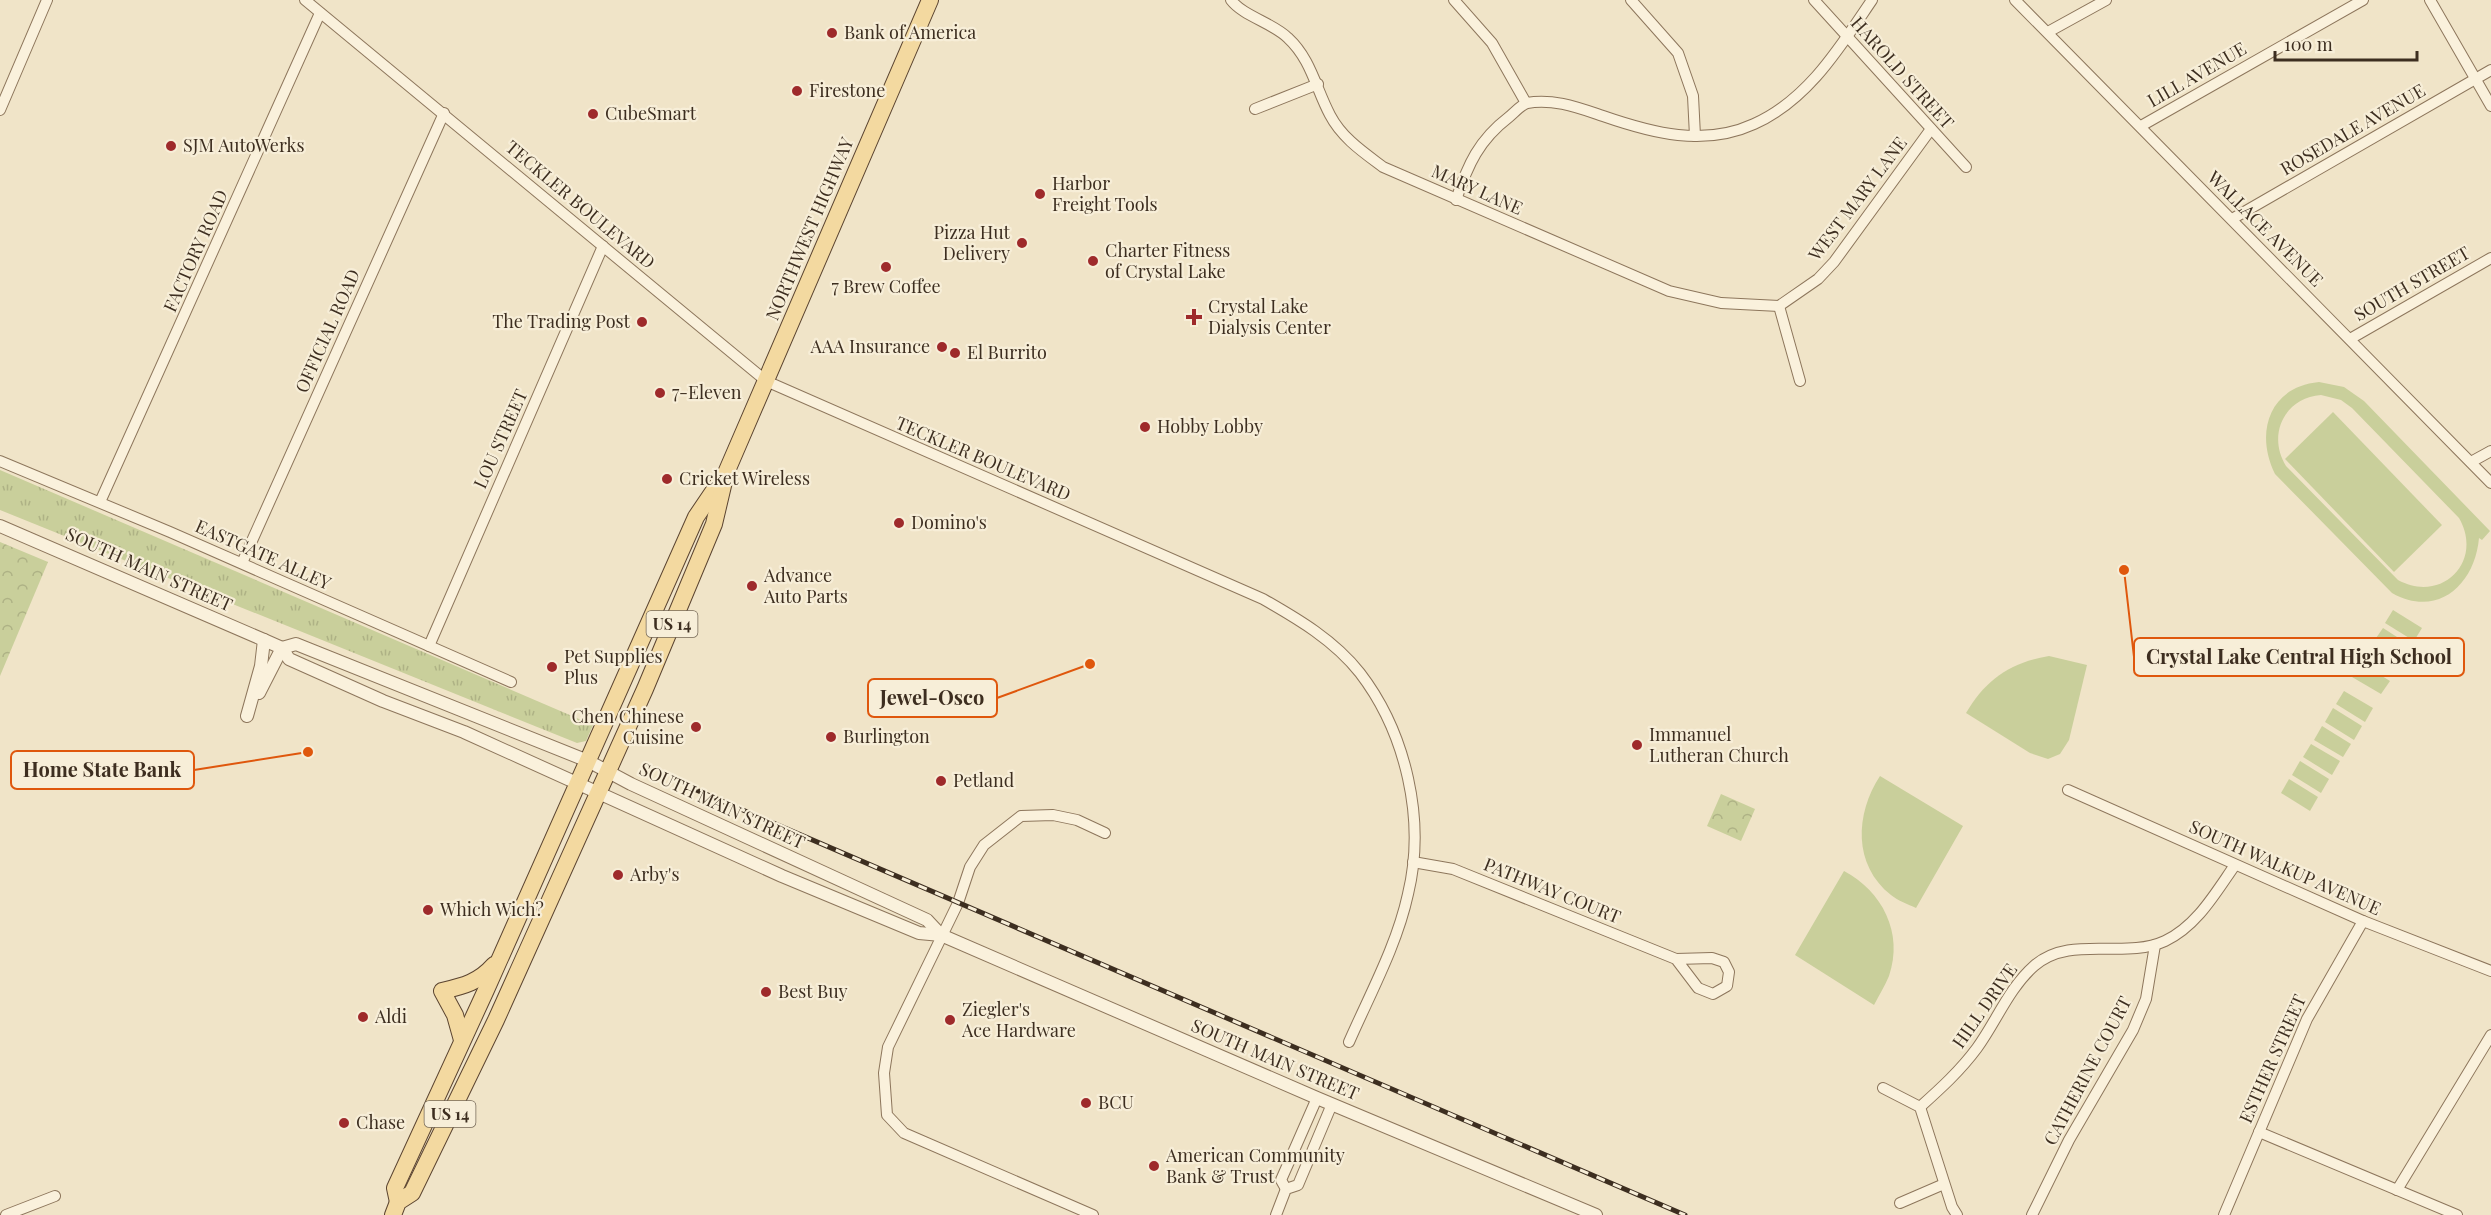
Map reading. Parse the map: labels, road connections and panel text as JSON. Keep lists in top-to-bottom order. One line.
{"streets":{"main road":["NORTHWEST HIGHWAY","US 14"],"street":["HAROLD STREET","LILL AVENUE","ROSEDALE AVENUE","MARY LANE","WEST MARY LANE","TECKLER BOULEVARD","WALLACE AVENUE","FACTORY ROAD","SOUTH STREET","OFFICIAL ROAD","LOU STREET","EASTGATE ALLEY","SOUTH MAIN STREET","SOUTH WALKUP AVENUE","PATHWAY COURT","HILL DRIVE","ESTHER STREET","CATHERINE COURT"]},"crossings":[["HAROLD STREET","WEST MARY LANE"],["LILL AVENUE","WALLACE AVENUE"],["ROSEDALE AVENUE","WALLACE AVENUE"],["MARY LANE","WEST MARY LANE"],["TECKLER BOULEVARD","NORTHWEST HIGHWAY"],["TECKLER BOULEVARD","FACTORY ROAD"],["TECKLER BOULEVARD","OFFICIAL ROAD"],["TECKLER BOULEVARD","LOU STREET"],["TECKLER BOULEVARD","PATHWAY COURT"],["NORTHWEST HIGHWAY","SOUTH MAIN STREET"],["WALLACE AVENUE","SOUTH STREET"],["FACTORY ROAD","EASTGATE ALLEY"],["OFFICIAL ROAD","EASTGATE ALLEY"],["LOU STREET","EASTGATE ALLEY"],["SOUTH WALKUP AVENUE","HILL DRIVE"],["SOUTH WALKUP AVENUE","ESTHER STREET"],["HILL DRIVE","CATHERINE COURT"]],"places":{"other":["Bank of America","Firestone","CubeSmart","SJM AutoWerks","Harbor Freight Tools","Pizza Hut Delivery","Charter Fitness of Crystal Lake","7 Brew Coffee","The Trading Post","AAA Insurance","El Burrito","7-Eleven","Hobby Lobby","Cricket Wireless","Domino's","Crystal Lake Central High School","Advance Auto Parts","Jewel-Osco","Pet Supplies Plus","Chen Chinese Cuisine","Burlington","Immanuel Lutheran Church","Home State Bank","Petland","Arby's","Which Wich?","Best Buy","Aldi","Ziegler's Ace Hardware","BCU","Chase","American Community Bank & Trust"],"health":["Crystal Lake Dialysis Center"]},"scale_bar":"100 m"}
